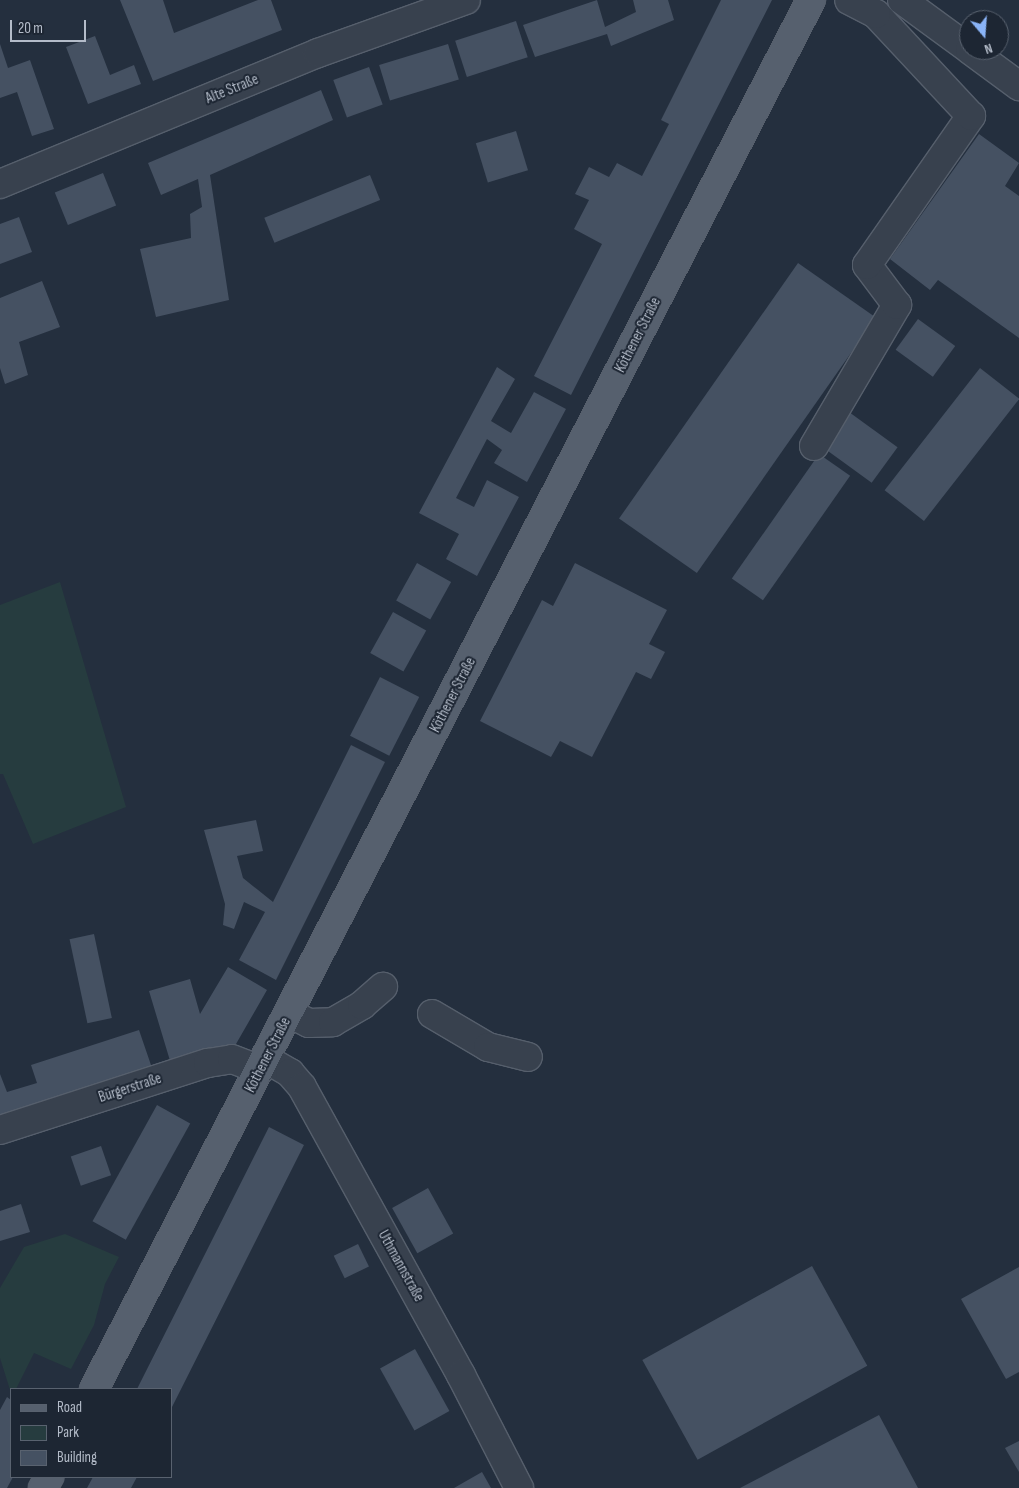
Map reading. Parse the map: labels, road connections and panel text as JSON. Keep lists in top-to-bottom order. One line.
{"streets":{"main road":["Köthener Straße"],"street":["Alte Straße","Bürgerstraße","Uthmannstraße"]},"crossings":[["Köthener Straße","Bürgerstraße"],["Köthener Straße","Uthmannstraße"],["Bürgerstraße","Uthmannstraße"]],"legend":["Road","Park","Building"],"scale_bar":"20 m","north":"bottom"}
